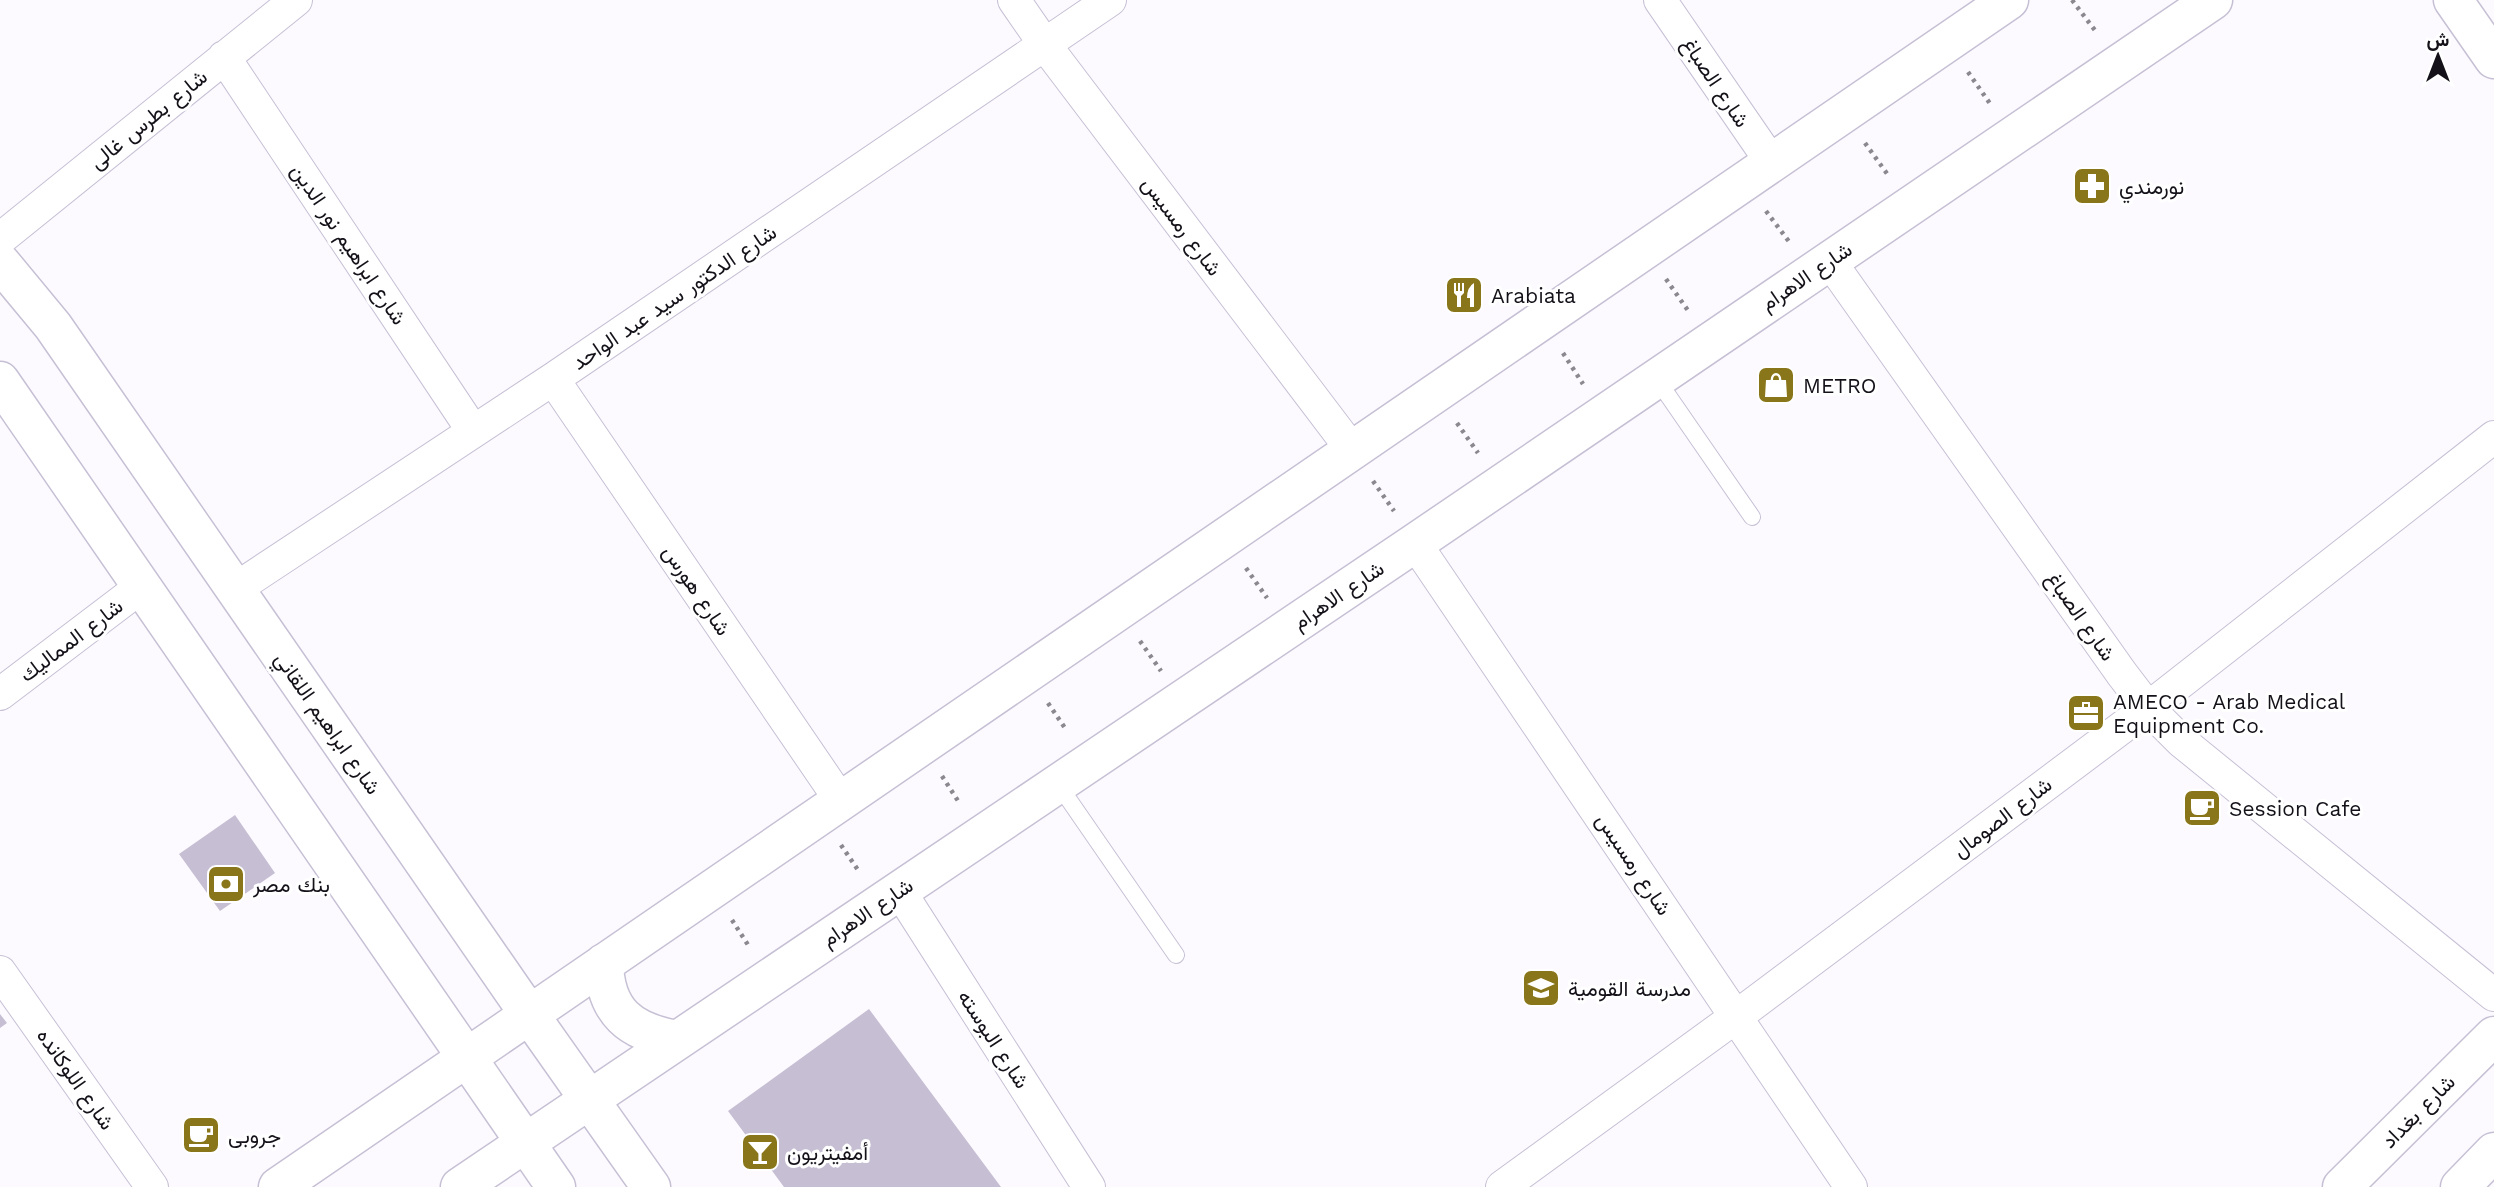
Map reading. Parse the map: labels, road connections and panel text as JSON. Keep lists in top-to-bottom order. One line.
{"streets":{"main road":["شارع الاهرام","شارع ابراهيم اللقاني","شارع بغداد"],"street":["شارع الصباغ","شارع بطرس غالى","شارع رمسيس","شارع ابراهيم نور الدين","شارع الدكتور سيد عبد الواحد","شارع هورس","شارع المماليك","شارع الصومال","شارع البوسته","شارع اللوكانده"]},"crossings":[["شارع الصباغ","شارع الاهرام"],["شارع الصباغ","شارع الصومال"],["شارع بطرس غالى","شارع ابراهيم نور الدين"],["شارع رمسيس","شارع الاهرام"],["شارع رمسيس","شارع الدكتور سيد عبد الواحد"],["شارع رمسيس","شارع الصومال"],["شارع ابراهيم نور الدين","شارع الدكتور سيد عبد الواحد"],["شارع الاهرام","شارع ابراهيم اللقاني"],["شارع الاهرام","شارع البوسته"],["شارع الدكتور سيد عبد الواحد","شارع هورس"],["شارع الدكتور سيد عبد الواحد","شارع ابراهيم اللقاني"]],"places":{"pharmacy":["نورمندي"],"restaurant":["Arabiata"],"shop":["METRO"],"office":["AMECO - Arab Medical Equipment Co."],"cafe":["Session Cafe","جروبى"],"bank":["بنك مصر"],"school or university":["مدرسة القومية"],"bar":["أمفيتريون"]},"north":"top"}
